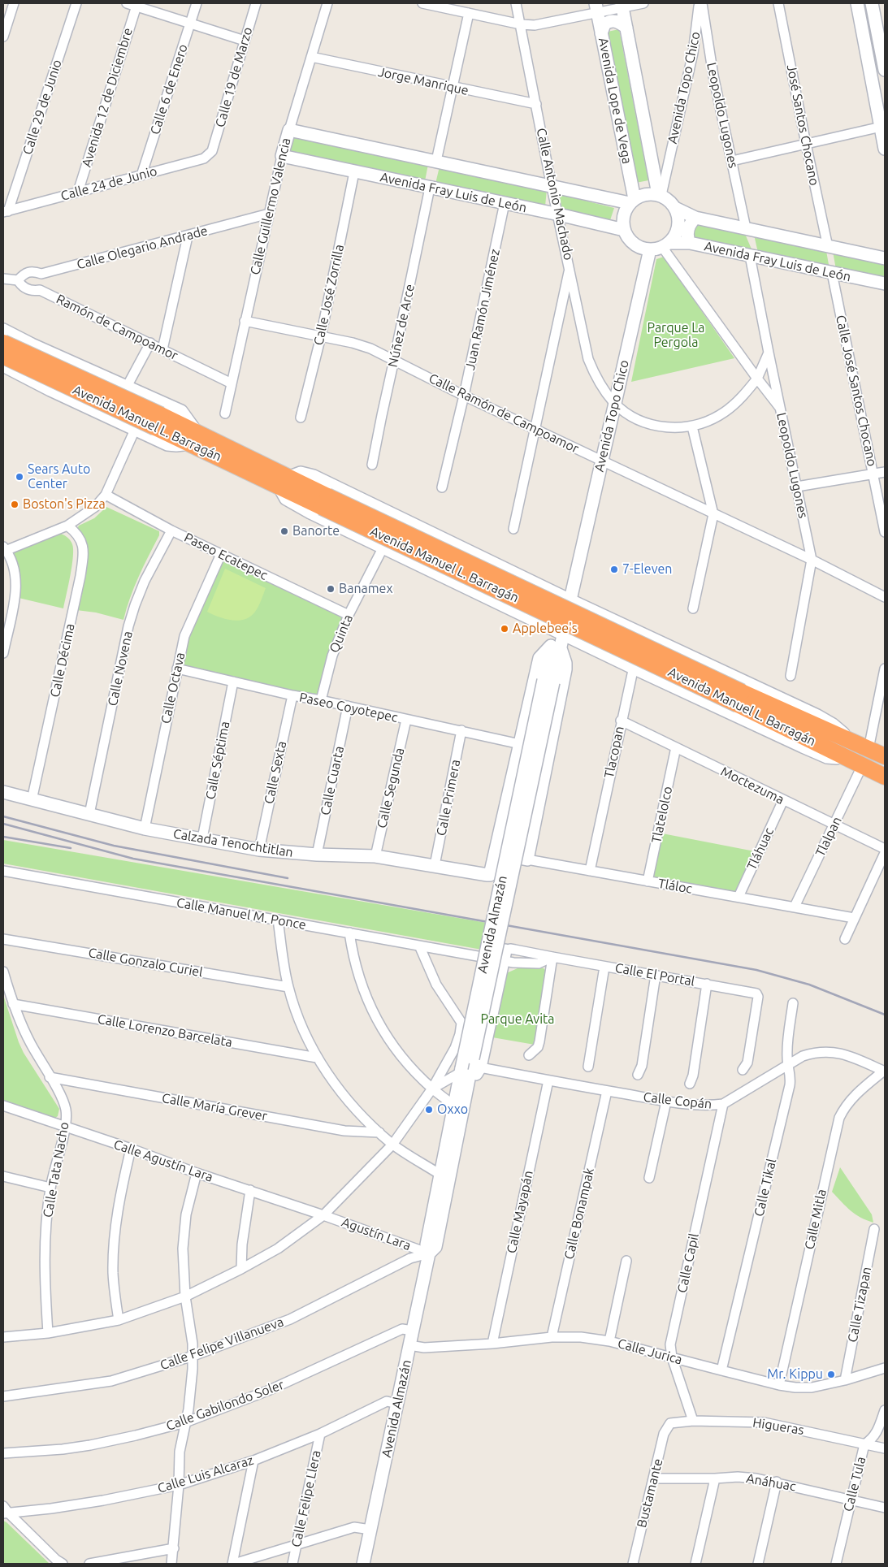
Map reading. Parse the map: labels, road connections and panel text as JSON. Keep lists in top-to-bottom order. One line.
{"streets":{"highway":["Avenida Manuel L. Barragán"],"street":["Calle 19 de Marzo","Jorge Manrique","Avenida Topo Chico","Calle 6 de Enero","Avenida 12 de Diciembre","Avenida Lope de Vega","Calle 29 de Junio","Leopoldo Lugones","José Santos Chocano","Calle 24 de Junio","Avenida Fray Luis de León","Calle Antonio Machado","Calle Guillermo Valencia","Calle Olegario Andrade","Calle José Zorrilla","Juan Ramón Jiménez","Núñez de Arce","Ramón de Campoamor","Calle José Santos Chocano","Calle Ramón de Campoamor","Paseo Ecatepec","Quinta","Calle Décima","Calle Novena","Calle Octava","Paseo Coyotepec","Tlacopan","Calle Séptima","Calle Sexta","Calle Cuarta","Moctezuma","Calle Segunda","Calle Primera","Tlatelolco","Tlalpan","Calzada Tenochtitlan","Tláhuac","Tláloc","Calle Manuel M. Ponce","Avenida Almazán","Calle Gonzalo Curiel","Calle El Portal","Calle Lorenzo Barcelata","Calle Copán","Calle María Grever","Calle Agustín Lara","Calle Tata Nacho","Calle Tikal","Calle Mayapán","Calle Bonampak","Calle Mitla","Agustín Lara","Calle Capil","Calle Tizapan","Calle Felipe Villanueva","Calle Jurica","Calle Gabilondo Soler","Higueras","Calle Luis Alcaraz","Anáhuac","Calle Tula","Bustamante","Calle Felipe Llera"]},"crossings":[["Calle 19 de Marzo","Calle 24 de Junio"],["Jorge Manrique","Calle Antonio Machado"],["Jorge Manrique","Calle Guillermo Valencia"],["Avenida Topo Chico","Avenida Lope de Vega"],["Avenida Topo Chico","Leopoldo Lugones"],["Avenida Topo Chico","Avenida Fray Luis de León"],["Avenida Topo Chico","Calle Ramón de Campoamor"],["Avenida Topo Chico","Avenida Almazán"],["Calle 6 de Enero","Calle 24 de Junio"],["Avenida 12 de Diciembre","Calle 24 de Junio"],["Avenida Lope de Vega","Avenida Fray Luis de León"],["Calle 29 de Junio","Calle 24 de Junio"],["Leopoldo Lugones","Avenida Fray Luis de León"],["Leopoldo Lugones","Calle Ramón de Campoamor"],["José Santos Chocano","Avenida Fray Luis de León"],["Avenida Fray Luis de León","Calle Antonio Machado"],["Avenida Fray Luis de León","Calle Guillermo Valencia"],["Avenida Fray Luis de León","Calle José Zorrilla"],["Avenida Fray Luis de León","Juan Ramón Jiménez"],["Avenida Fray Luis de León","Núñez de Arce"],["Avenida Fray Luis de León","Calle José Santos Chocano"],["Calle Antonio Machado","Calle Ramón de Campoamor"],["Calle Guillermo Valencia","Calle Olegario Andrade"],["Calle Guillermo Valencia","Ramón de Campoamor"],["Calle Guillermo Valencia","Calle Ramón de Campoamor"],["Calle Olegario Andrade","Ramón de Campoamor"],["Calle José Zorrilla","Calle Ramón de Campoamor"],["Juan Ramón Jiménez","Calle Ramón de Campoamor"],["Núñez de Arce","Calle Ramón de Campoamor"],["Avenida Manuel L. Barragán","Tlalpan"],["Paseo Ecatepec","Quinta"],["Paseo Ecatepec","Calle Novena"],["Paseo Ecatepec","Calle Octava"],["Quinta","Paseo Coyotepec"],["Calle Décima","Calzada Tenochtitlan"],["Calle Novena","Calzada Tenochtitlan"],["Calle Octava","Paseo Coyotepec"],["Calle Octava","Calzada Tenochtitlan"],["Paseo Coyotepec","Calle Séptima"],["Paseo Coyotepec","Calle Sexta"],["Paseo Coyotepec","Calle Cuarta"],["Paseo Coyotepec","Calle Segunda"],["Paseo Coyotepec","Calle Primera"],["Tlacopan","Moctezuma"],["Tlacopan","Tláloc"],["Calle Séptima","Calzada Tenochtitlan"],["Calle Sexta","Calzada Tenochtitlan"],["Calle Cuarta","Calzada Tenochtitlan"],["Moctezuma","Tlatelolco"],["Moctezuma","Tlalpan"],["Moctezuma","Tláhuac"],["Calle Segunda","Calzada Tenochtitlan"],["Calle Primera","Calzada Tenochtitlan"],["Tlatelolco","Tláloc"],["Tlalpan","Tláloc"],["Calzada Tenochtitlan","Tláloc"],["Tláhuac","Tláloc"],["Calle Manuel M. Ponce","Calle El Portal"],["Avenida Almazán","Calle Copán"],["Avenida Almazán","Agustín Lara"],["Avenida Almazán","Calle Felipe Villanueva"],["Avenida Almazán","Calle Jurica"],["Avenida Almazán","Calle Gabilondo Soler"],["Avenida Almazán","Calle Luis Alcaraz"],["Calle Lorenzo Barcelata","Calle Tata Nacho"],["Calle Copán","Calle Tikal"],["Calle Copán","Calle Mayapán"],["Calle Copán","Calle Bonampak"],["Calle Copán","Calle Mitla"],["Calle Copán","Calle Capil"],["Calle María Grever","Calle Tata Nacho"],["Calle Agustín Lara","Calle Tata Nacho"],["Calle Agustín Lara","Agustín Lara"],["Calle Tikal","Calle Jurica"],["Calle Mayapán","Calle Jurica"],["Calle Bonampak","Calle Jurica"],["Calle Mitla","Calle Jurica"],["Agustín Lara","Calle Felipe Villanueva"],["Calle Capil","Calle Jurica"],["Calle Capil","Higueras"],["Calle Tizapan","Calle Jurica"],["Higueras","Calle Tula"],["Higueras","Bustamante"],["Calle Luis Alcaraz","Calle Felipe Llera"],["Anáhuac","Calle Tula"],["Anáhuac","Bustamante"]],"parks":["Parque La Pergola","Parque Avita"],"places":["Sears Auto Center","Boston's Pizza","Banorte","7-Eleven","Banamex","Applebee's","Oxxo","Mr. Kippu"]}
